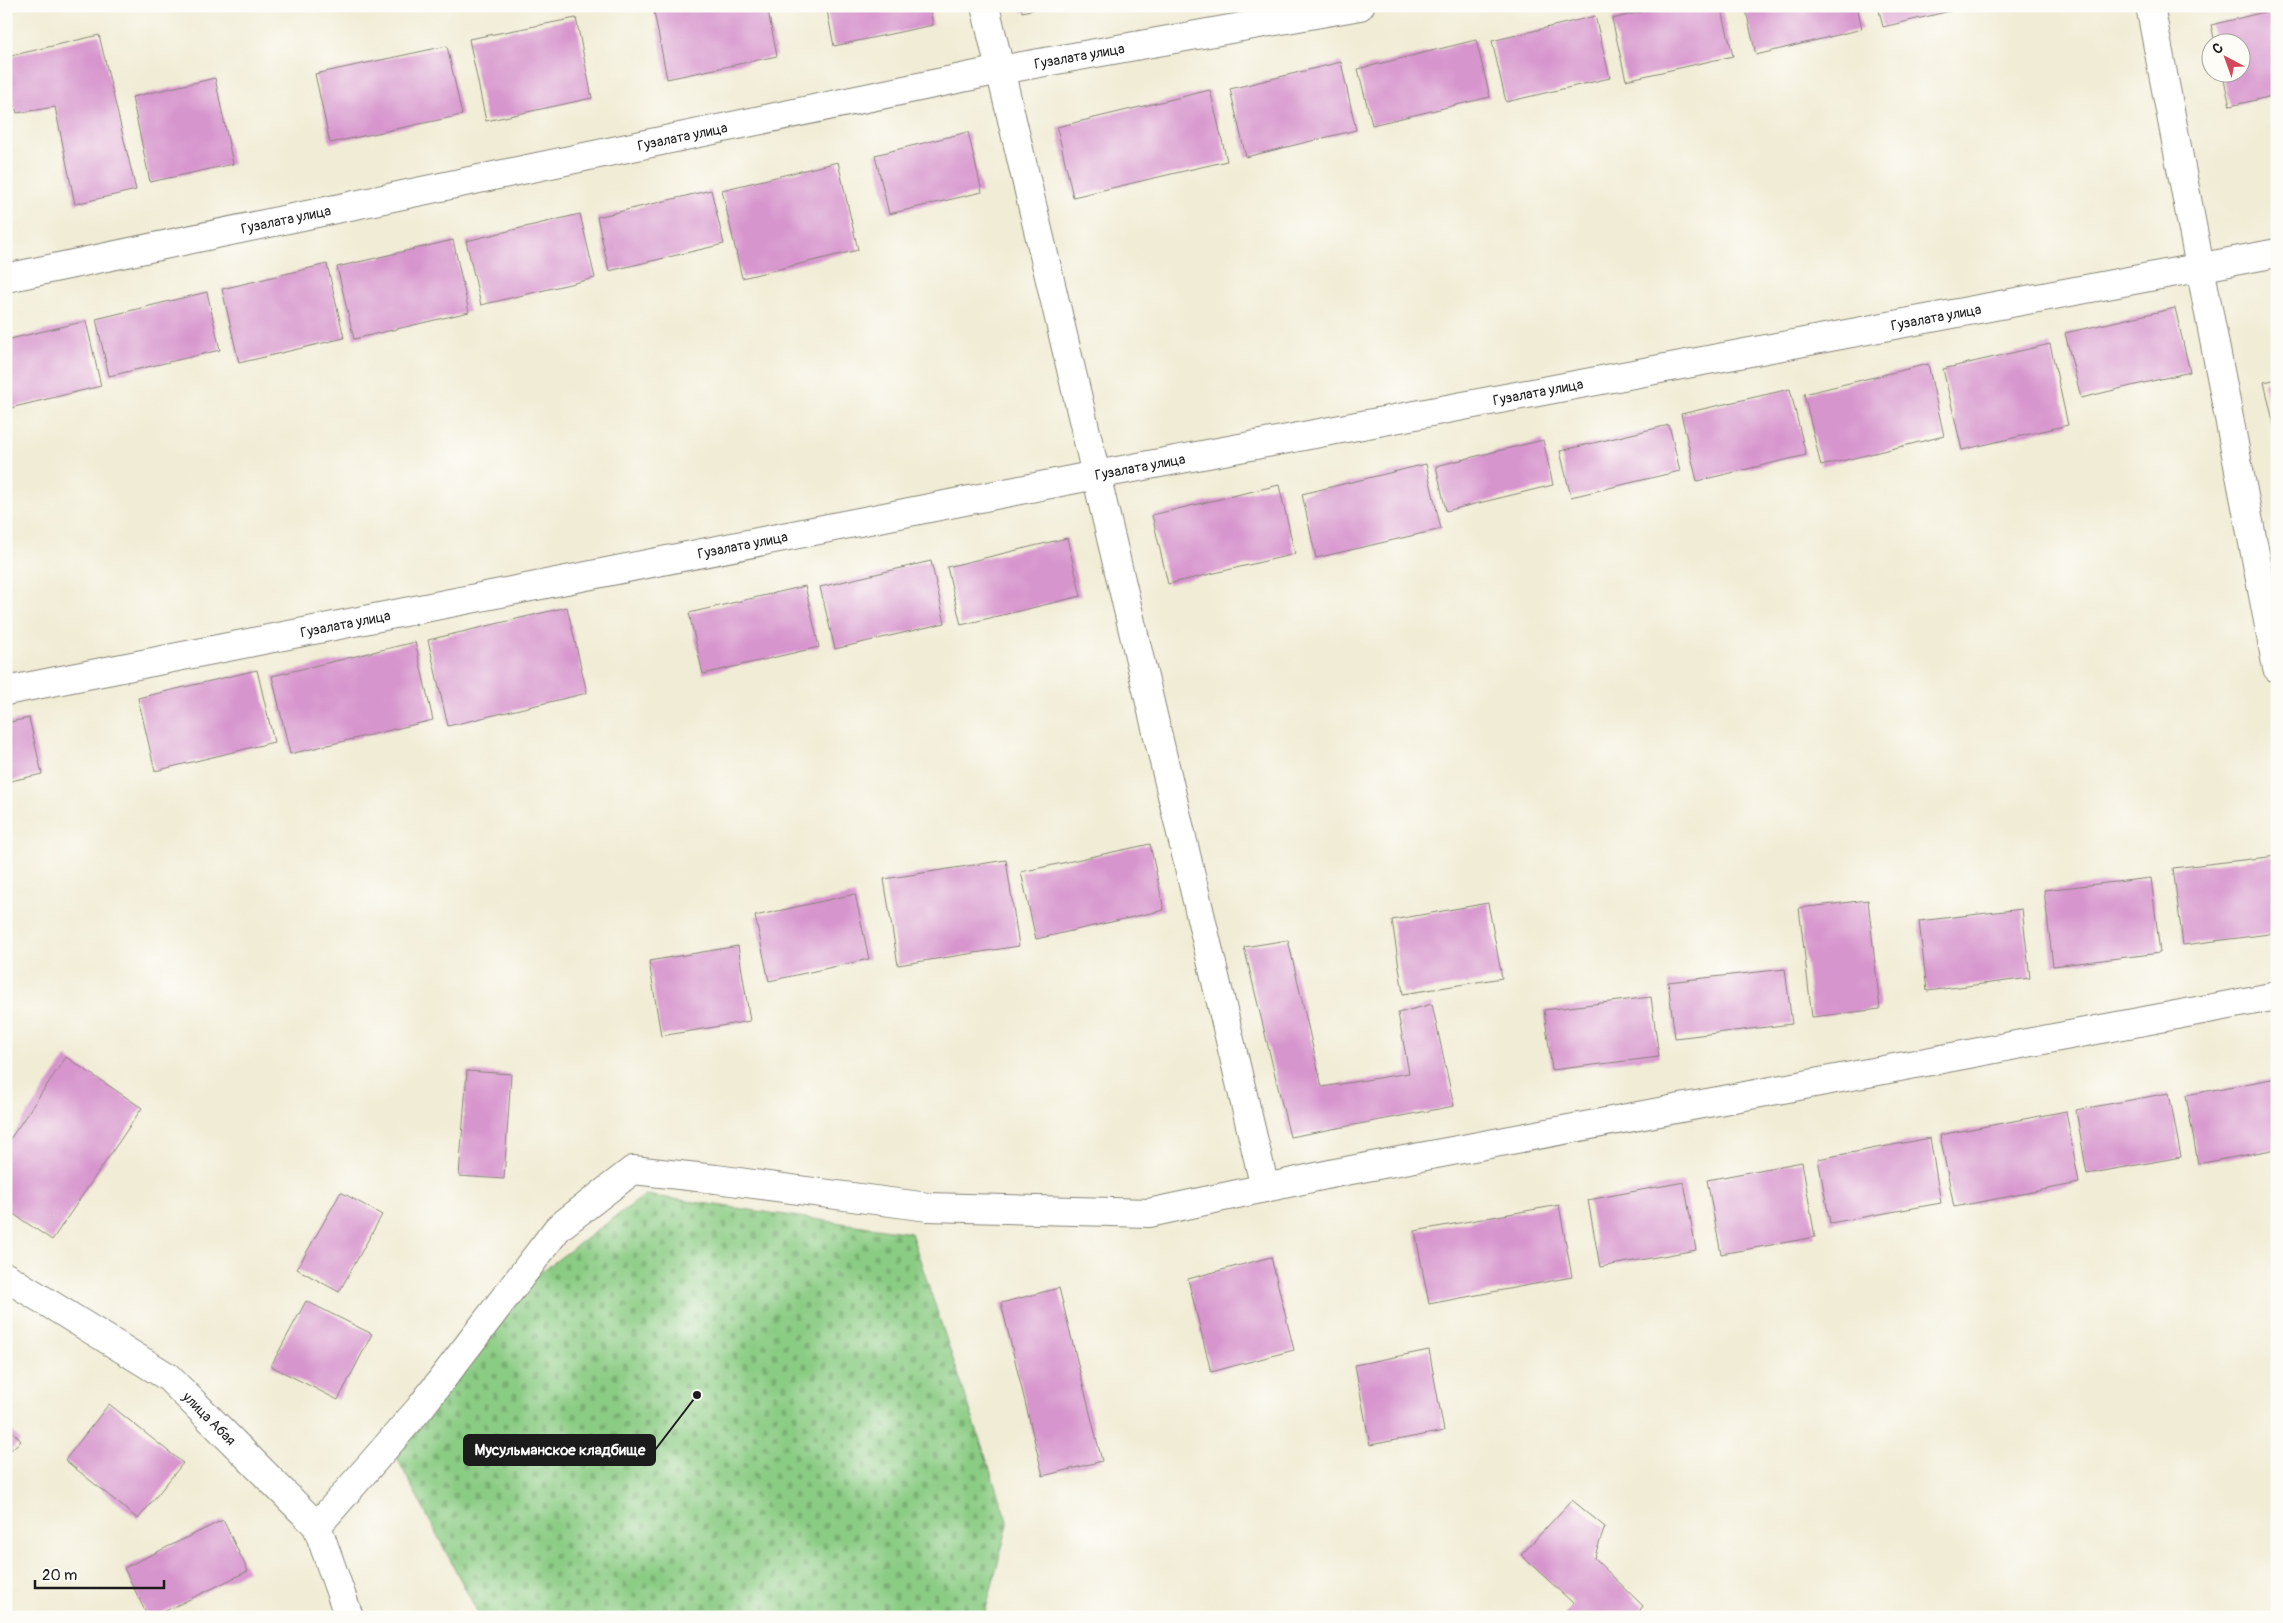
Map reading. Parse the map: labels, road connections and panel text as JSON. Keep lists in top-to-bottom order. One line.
{"streets":{"street":["Гузалата улица","улица Абая"]},"places":["Мусульманское кладбище"],"scale_bar":"20 m","north":"top left"}
